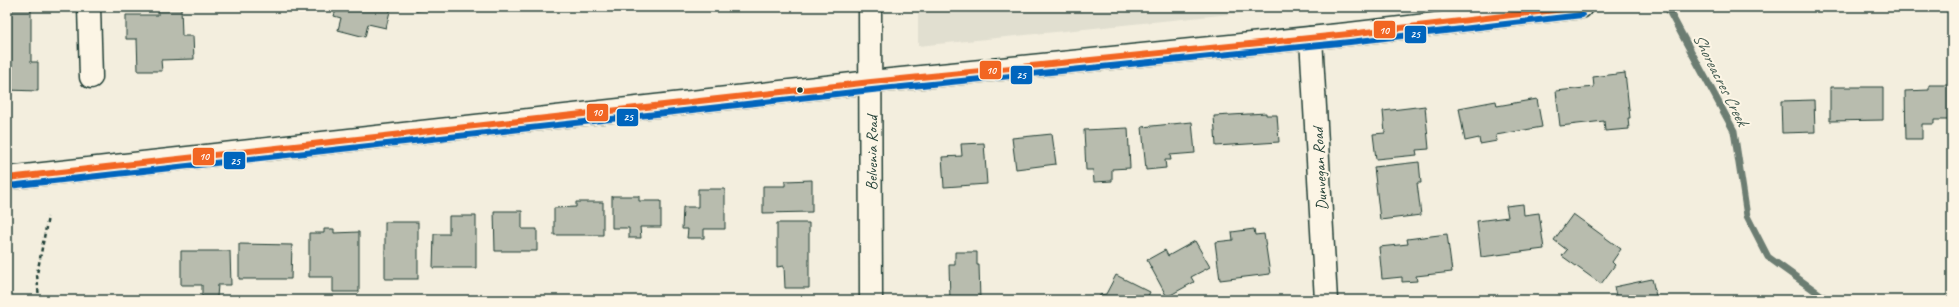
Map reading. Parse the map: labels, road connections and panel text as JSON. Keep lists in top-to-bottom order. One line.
{"streets":{"main road":["Belvenia Road","Dunvegan Road"]},"water":["Shoreacres Creek"],"lines":["transit line 10","transit line 25"]}
